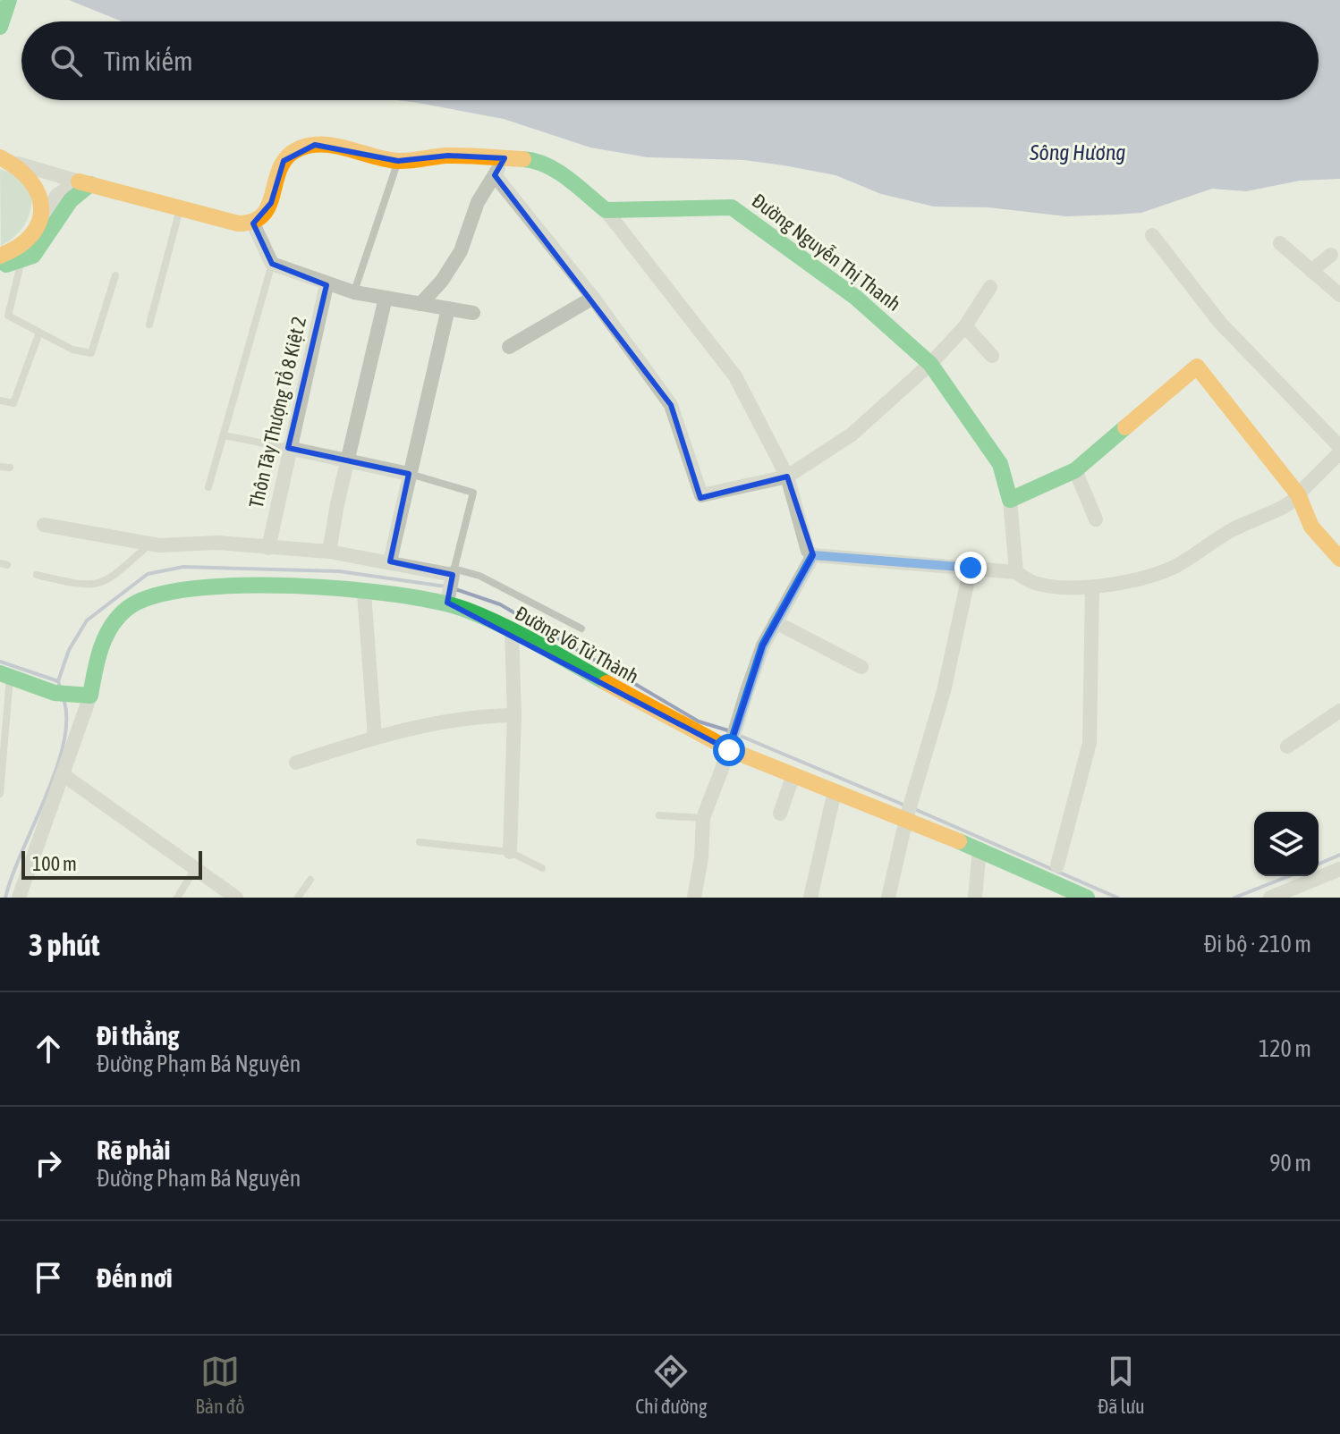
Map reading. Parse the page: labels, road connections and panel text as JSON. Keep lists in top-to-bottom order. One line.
{"streets":{"street":["Đường Nguyễn Thị Thanh","Thôn Tây Thượng Tổ 8 Kiệt 2","Đường Võ Tử Thành"]},"water":["Sông Hương"],"scale_bar":"100 m","page":{"search":"Tìm kiếm","scale":"100 m","heading":["3 phút","Đi bộ · 210 m"],"list":[["Đi thẳng","Đường Phạm Bá Nguyên","120 m"],["Rẽ phải","Đường Phạm Bá Nguyên","90 m"],"Đến nơi"],"nav":["Bản đồ","Chỉ đường","Đã lưu"]}}
